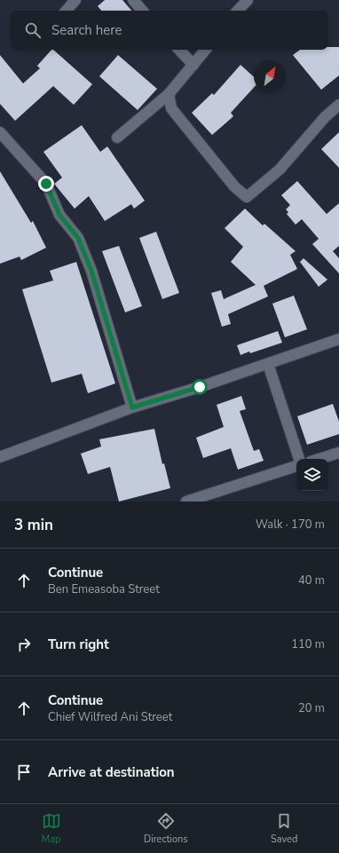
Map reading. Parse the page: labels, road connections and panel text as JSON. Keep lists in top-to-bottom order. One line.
{"north":"top right","page":{"search":"Search here","heading":["3 min","Walk · 170 m"],"list":[["Continue","Ben Emeasoba Street","40 m"],["Turn right","110 m"],["Continue","Chief Wilfred Ani Street","20 m"],"Arrive at destination"],"nav":["Map","Directions","Saved"]}}
